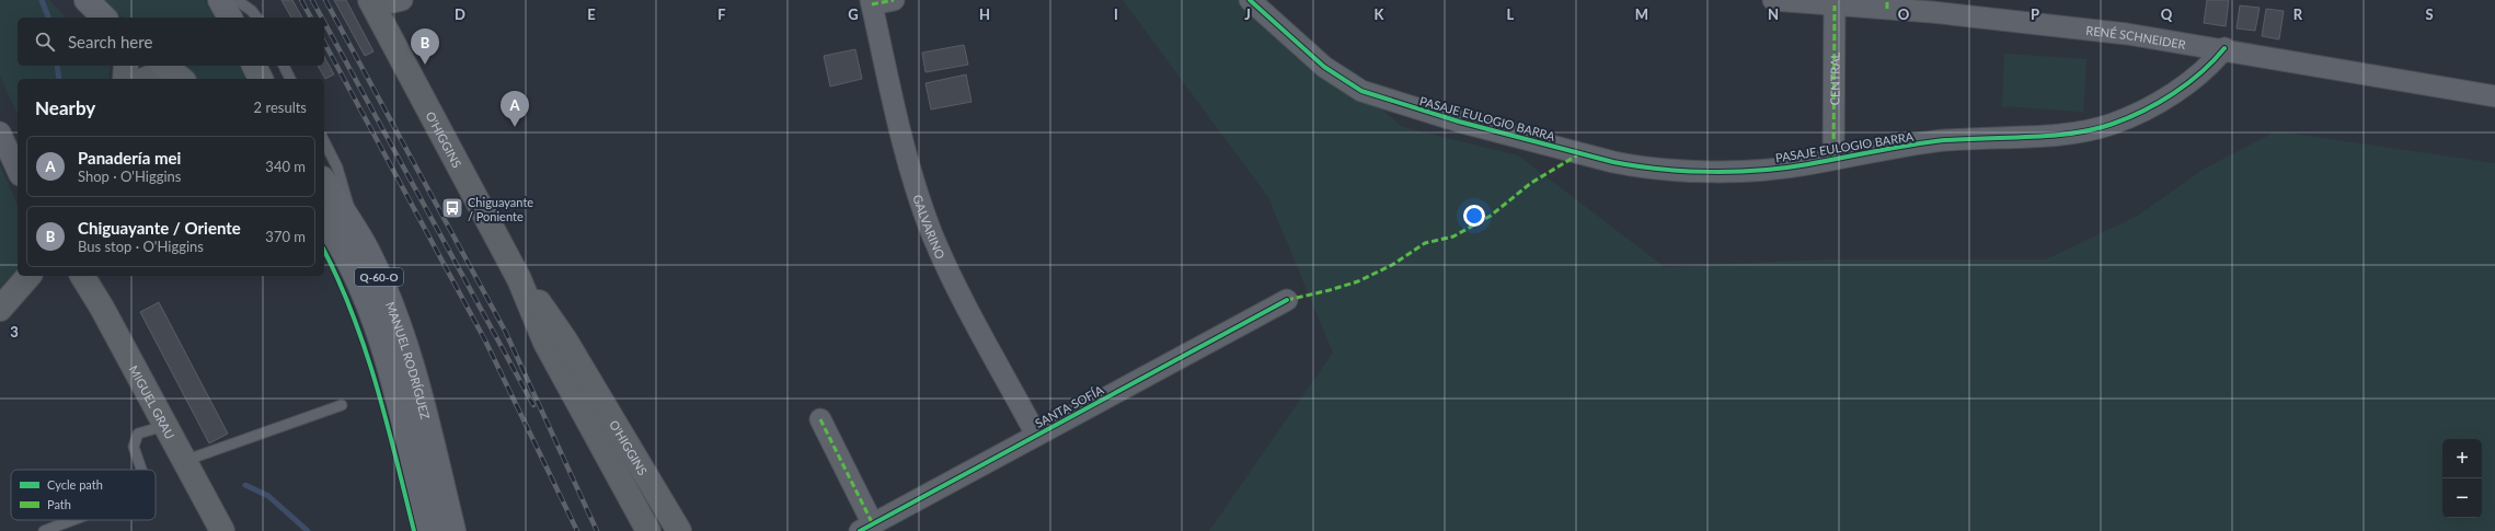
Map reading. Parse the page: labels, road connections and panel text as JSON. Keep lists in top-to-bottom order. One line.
{"streets":{"main road":["O'HIGGINS","Q-60-O","MANUEL RODRÍGUEZ","MIGUEL GRAU"],"street":["RENÉ SCHNEIDER","CENTRAL","PASAJE EULOGIO BARRA","GALVARINO","SANTA SOFÍA"]},"crossings":[["RENÉ SCHNEIDER","CENTRAL"],["RENÉ SCHNEIDER","PASAJE EULOGIO BARRA"],["CENTRAL","PASAJE EULOGIO BARRA"],["GALVARINO","SANTA SOFÍA"]],"places":{"bus stop":["Chiguayante / Poniente"]},"legend":["Cycle path","Path"],"page":{"search":"Search here","pins":["B","A"],"heading":["Nearby","2 results"],"list":[{"mark":"A","name":"Panadería mei","note":"Shop · O'Higgins","value":"340 m"},{"mark":"B","name":"Chiguayante / Oriente","note":"Bus stop · O'Higgins","value":"370 m"}],"map_buttons":["+","−"]},"grid":{"columns":["D","E","F","G","H","I","J","K","L","M","N","O","P","Q","R","S"],"rows":["3"]}}
